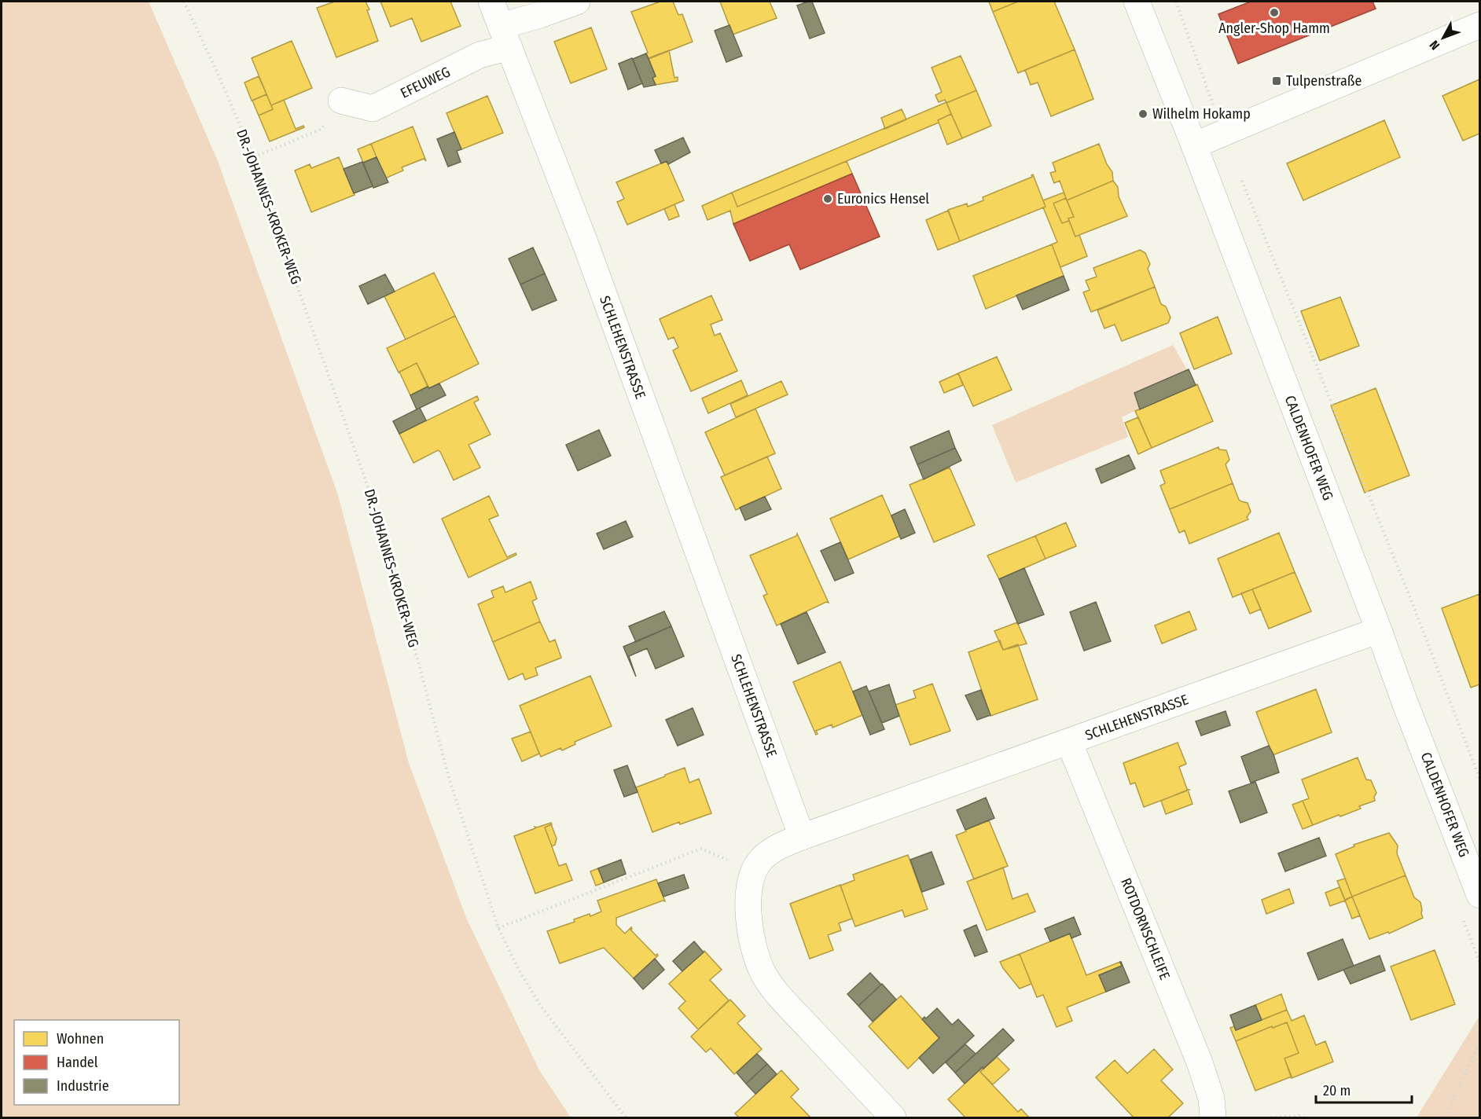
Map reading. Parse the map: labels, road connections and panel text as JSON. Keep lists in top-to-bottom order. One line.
{"streets":{"street":["EFEUWEG","SCHLEHENSTRASSE","CALDENHOFER WEG","ROTDORNSCHLEIFE"],"path":["DR.-JOHANNES-KROKER-WEG"]},"crossings":[["EFEUWEG","SCHLEHENSTRASSE"],["SCHLEHENSTRASSE","CALDENHOFER WEG"],["SCHLEHENSTRASSE","ROTDORNSCHLEIFE"]],"places":{"other":["Angler-Shop Hamm","Wilhelm Hokamp","Euronics Hensel"],"transit":["Tulpenstraße"]},"legend":["Wohnen","Handel","Industrie"],"scale_bar":"20 m","north":"bottom left"}
